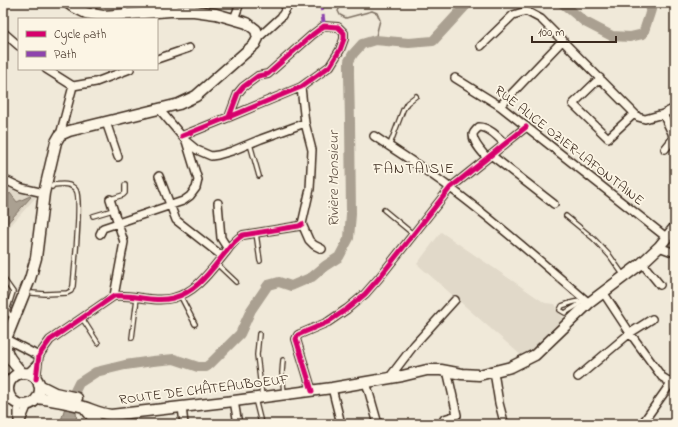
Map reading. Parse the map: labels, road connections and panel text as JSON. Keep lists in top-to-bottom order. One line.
{"streets":{"main road":["ROUTE DE CHÂTEAUBOEUF"],"street":["RUE ALICE OZIER-LAFONTAINE"]},"crossings":[["RUE ALICE OZIER-LAFONTAINE","ROUTE DE CHÂTEAUBOEUF"]],"districts":["FANTAISIE"],"water":["Rivière Monsieur"],"legend":["Cycle path","Path"],"scale_bar":"100 m"}
